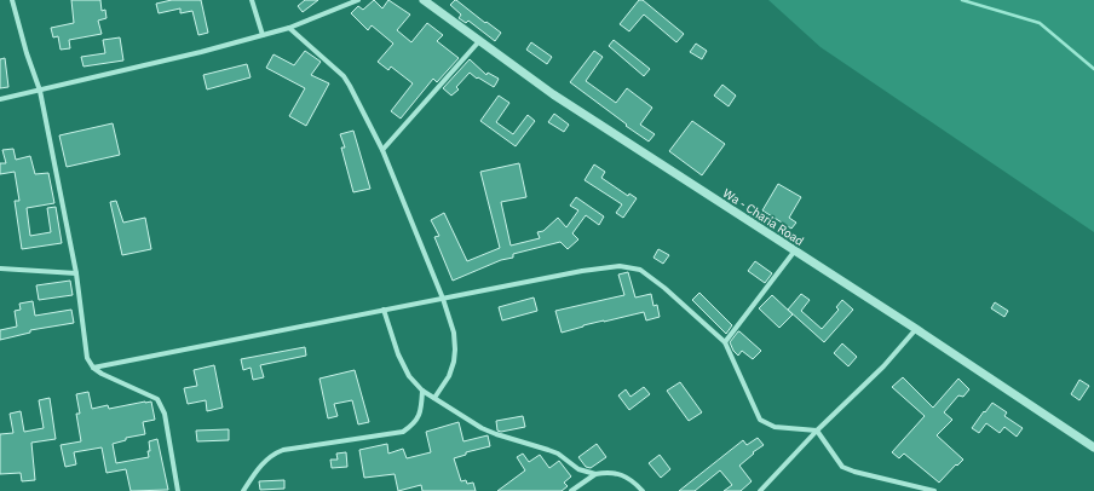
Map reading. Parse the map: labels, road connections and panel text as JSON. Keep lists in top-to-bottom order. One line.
{"streets":{"street":["Wa - Charia Road"]}}
